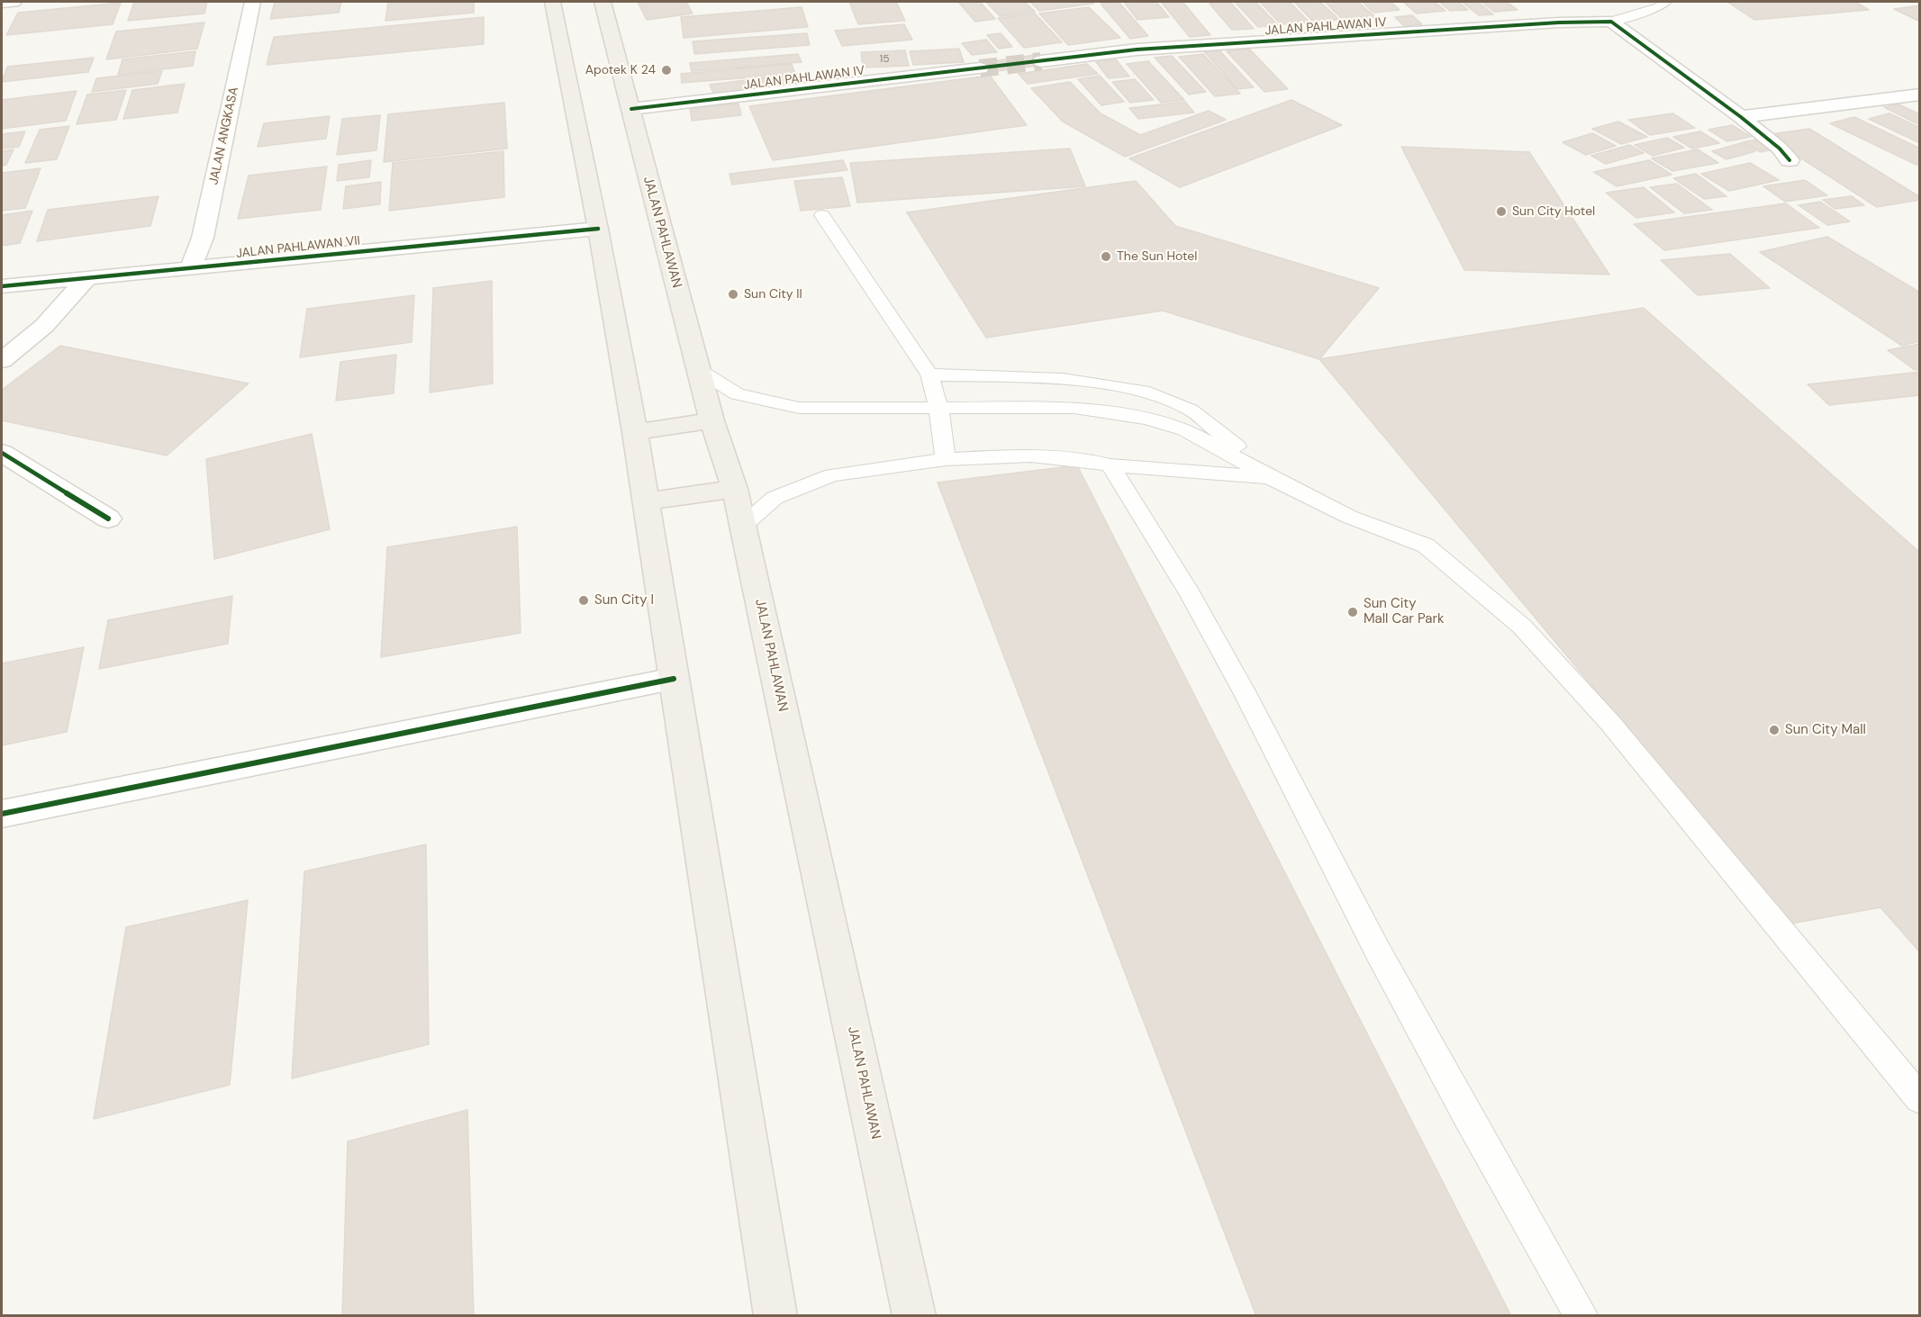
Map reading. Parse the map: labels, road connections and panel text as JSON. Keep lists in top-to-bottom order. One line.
{"streets":{"main road":["JALAN PAHLAWAN"],"street":["JALAN PAHLAWAN IV","JALAN ANGKASA","JALAN PAHLAWAN VII"]},"crossings":[["JALAN PAHLAWAN IV","JALAN PAHLAWAN"],["JALAN ANGKASA","JALAN PAHLAWAN VII"]],"places":["Apotek K 24","Sun City Hotel","The Sun Hotel","Sun City II","Sun City I","Sun City Mall Car Park","Sun City Mall"],"house_numbers":["15"]}
